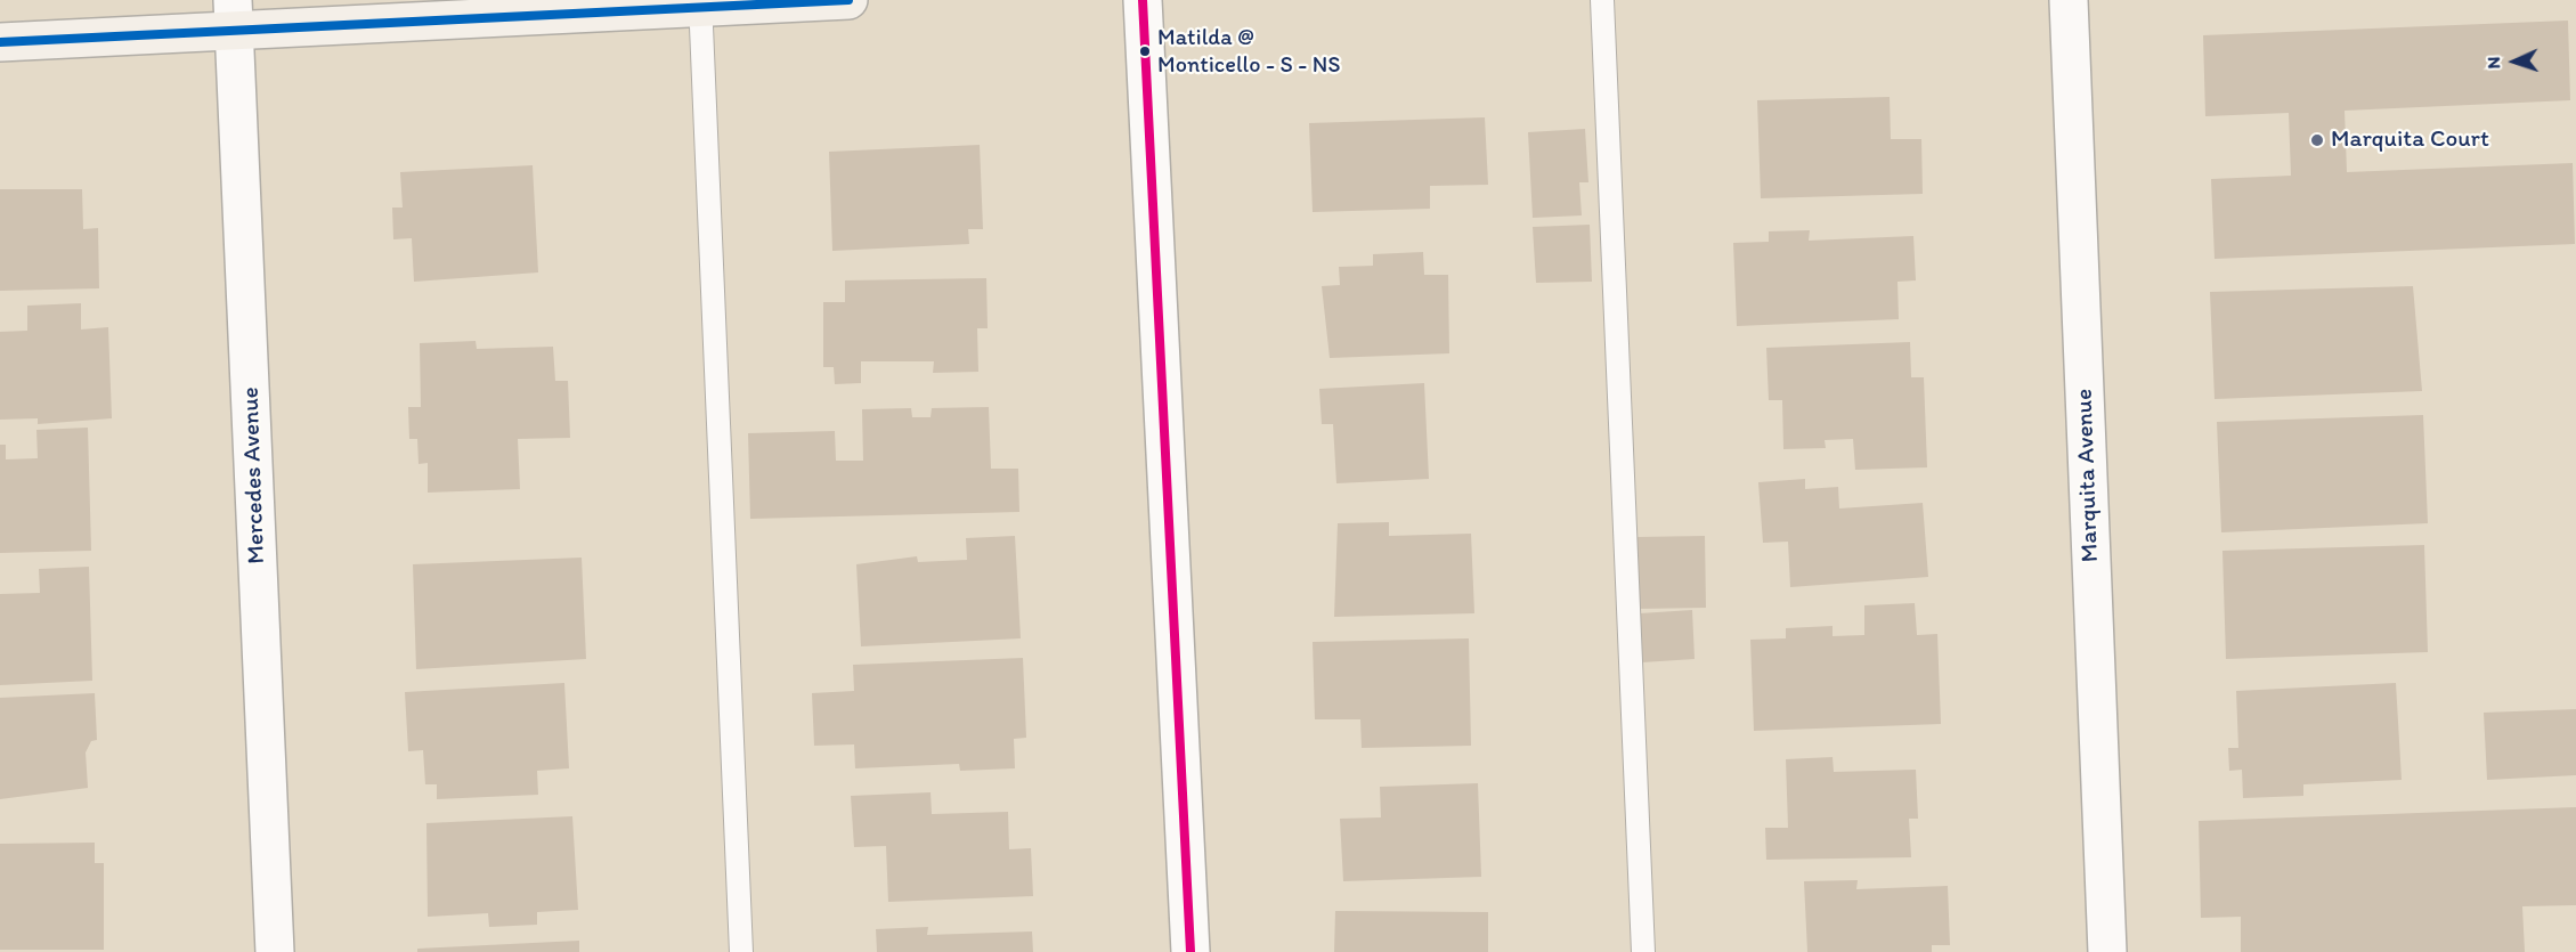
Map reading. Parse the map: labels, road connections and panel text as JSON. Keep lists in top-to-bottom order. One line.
{"streets":{"street":["Mercedes Avenue","Marquita Avenue"]},"places":["Matilda @ Monticello - S - NS","Marquita Court"],"north":"left"}
